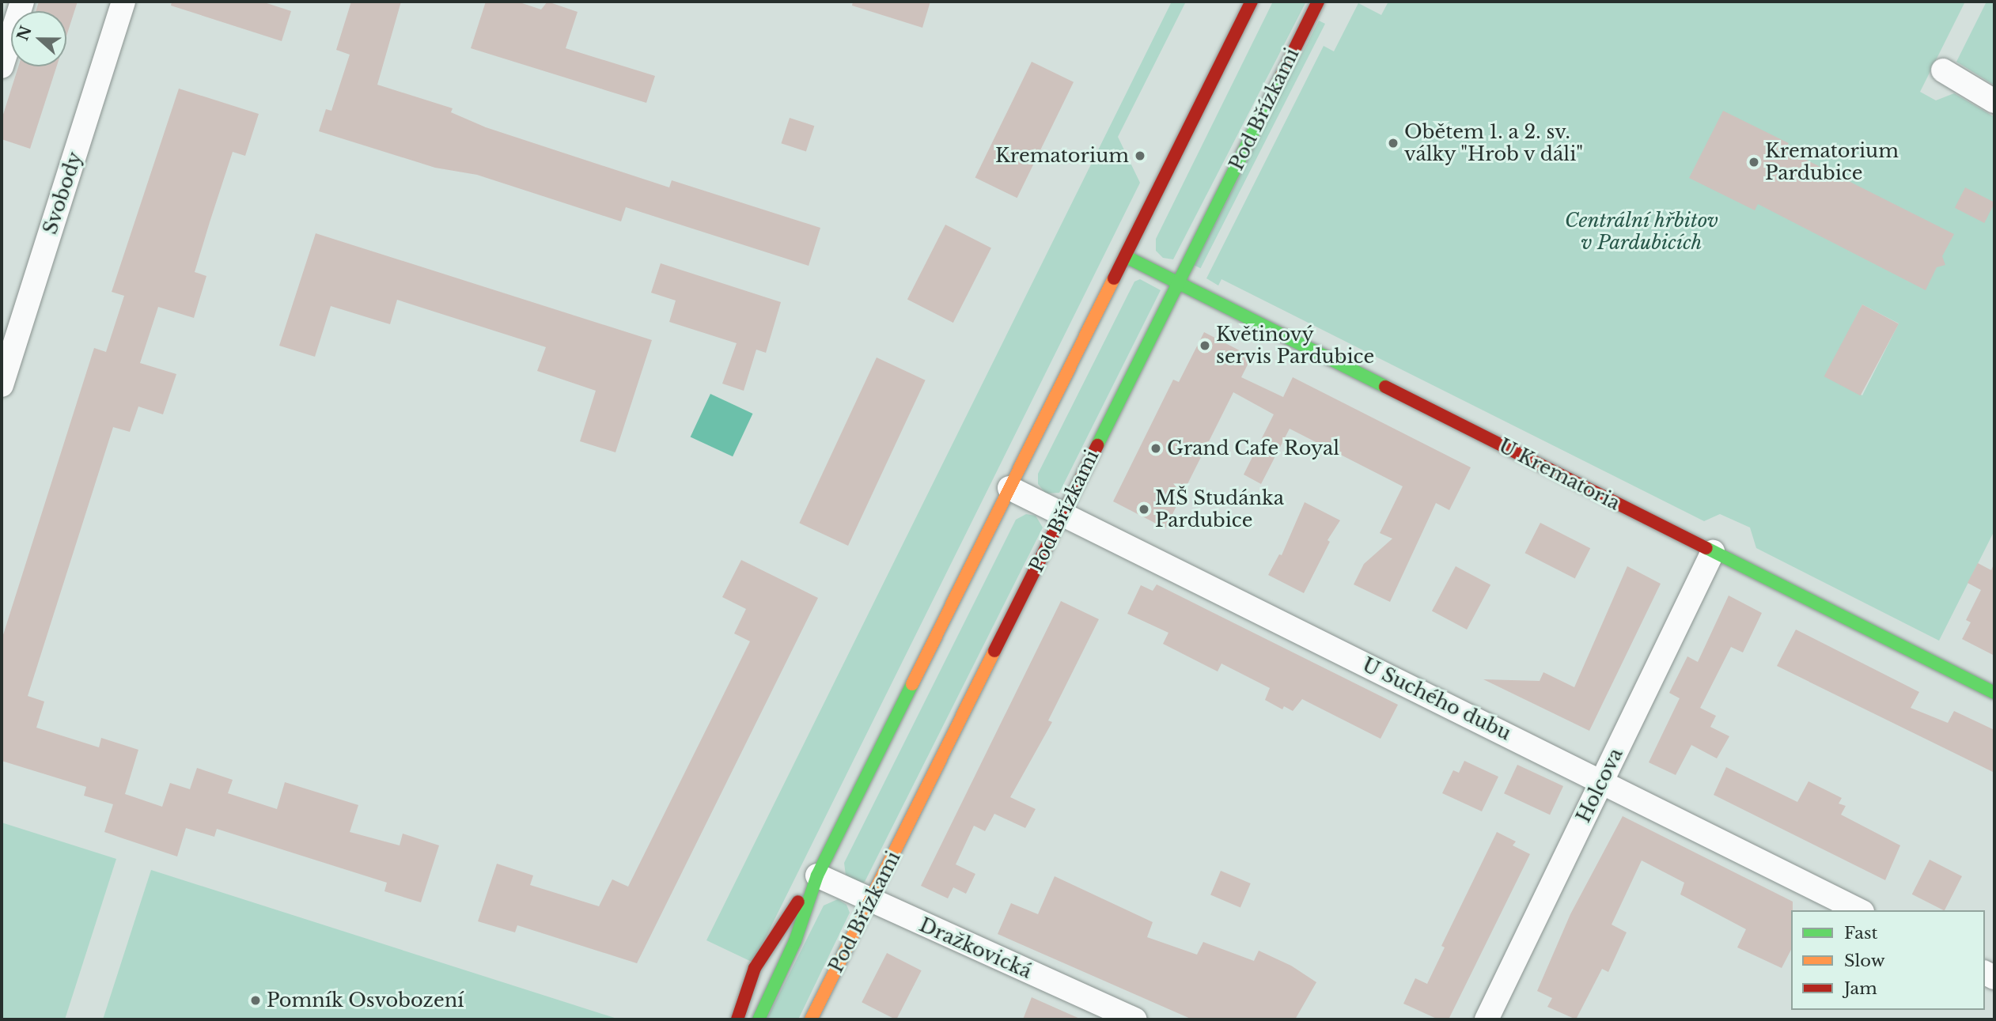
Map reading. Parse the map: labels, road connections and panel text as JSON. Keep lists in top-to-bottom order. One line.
{"streets":{"street":["Pod Břízkami","Svobody","U Krematoria","U Suchého dubu","Holcova","Dražkovická"]},"crossings":[["Pod Břízkami","U Krematoria"],["Pod Břízkami","U Suchého dubu"],["Pod Břízkami","Dražkovická"],["U Krematoria","Holcova"],["U Suchého dubu","Holcova"]],"parks":["Centrální hřbitov v Pardubicích"],"places":["Obětem 1. a 2. sv. války \"Hrob v dáli\"","Krematorium","Krematorium Pardubice","Květinový servis Pardubice","Grand Cafe Royal","MŠ Studánka Pardubice","Pomník Osvobození"],"legend":["Fast","Slow","Jam"],"north":"left"}
